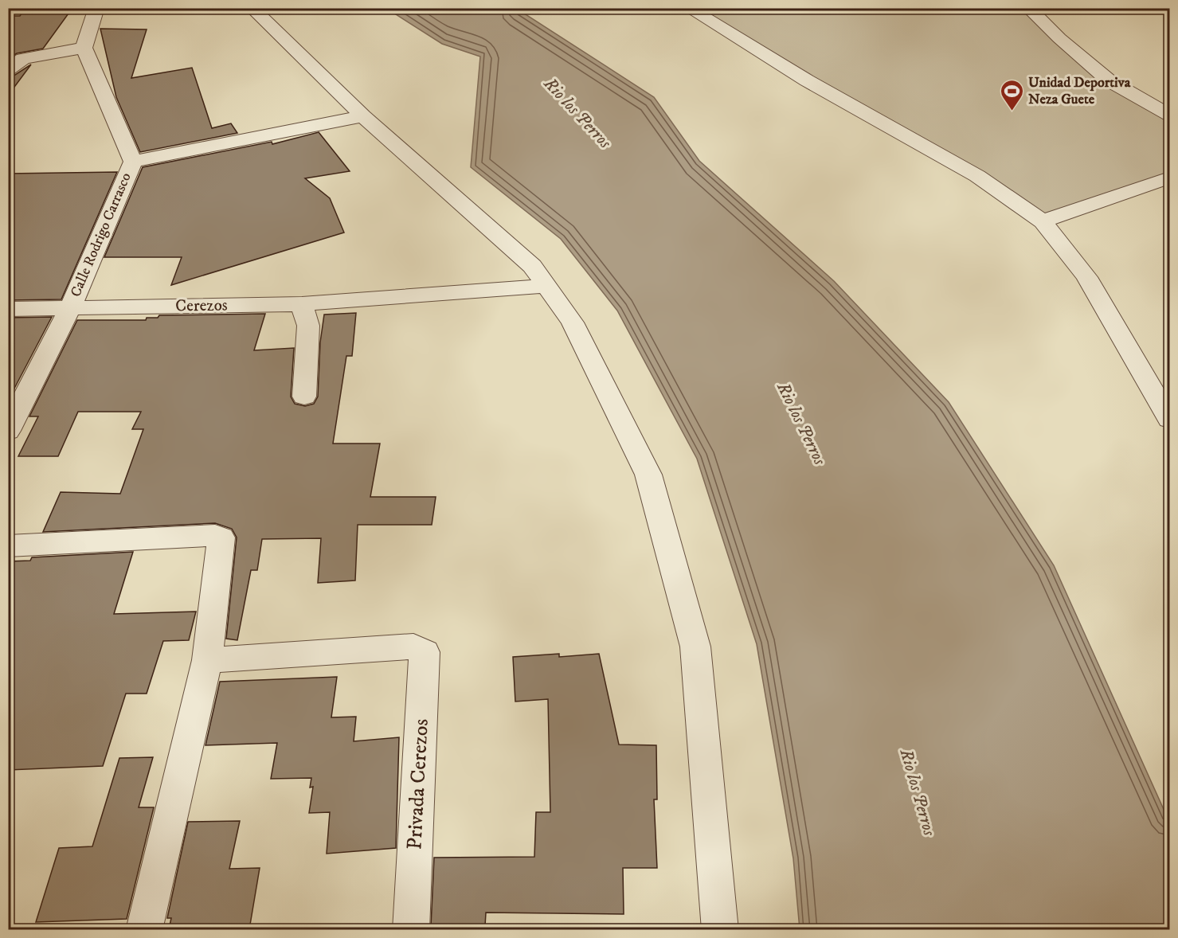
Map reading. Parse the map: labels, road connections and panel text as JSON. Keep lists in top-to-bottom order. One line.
{"streets":{"street":["Calle Rodrigo Carrasco","Cerezos","Privada Cerezos"]},"crossings":[["Calle Rodrigo Carrasco","Cerezos"]],"water":["Rio los Perros"],"places":{"sports":["Unidad Deportiva Neza Guete"]}}
